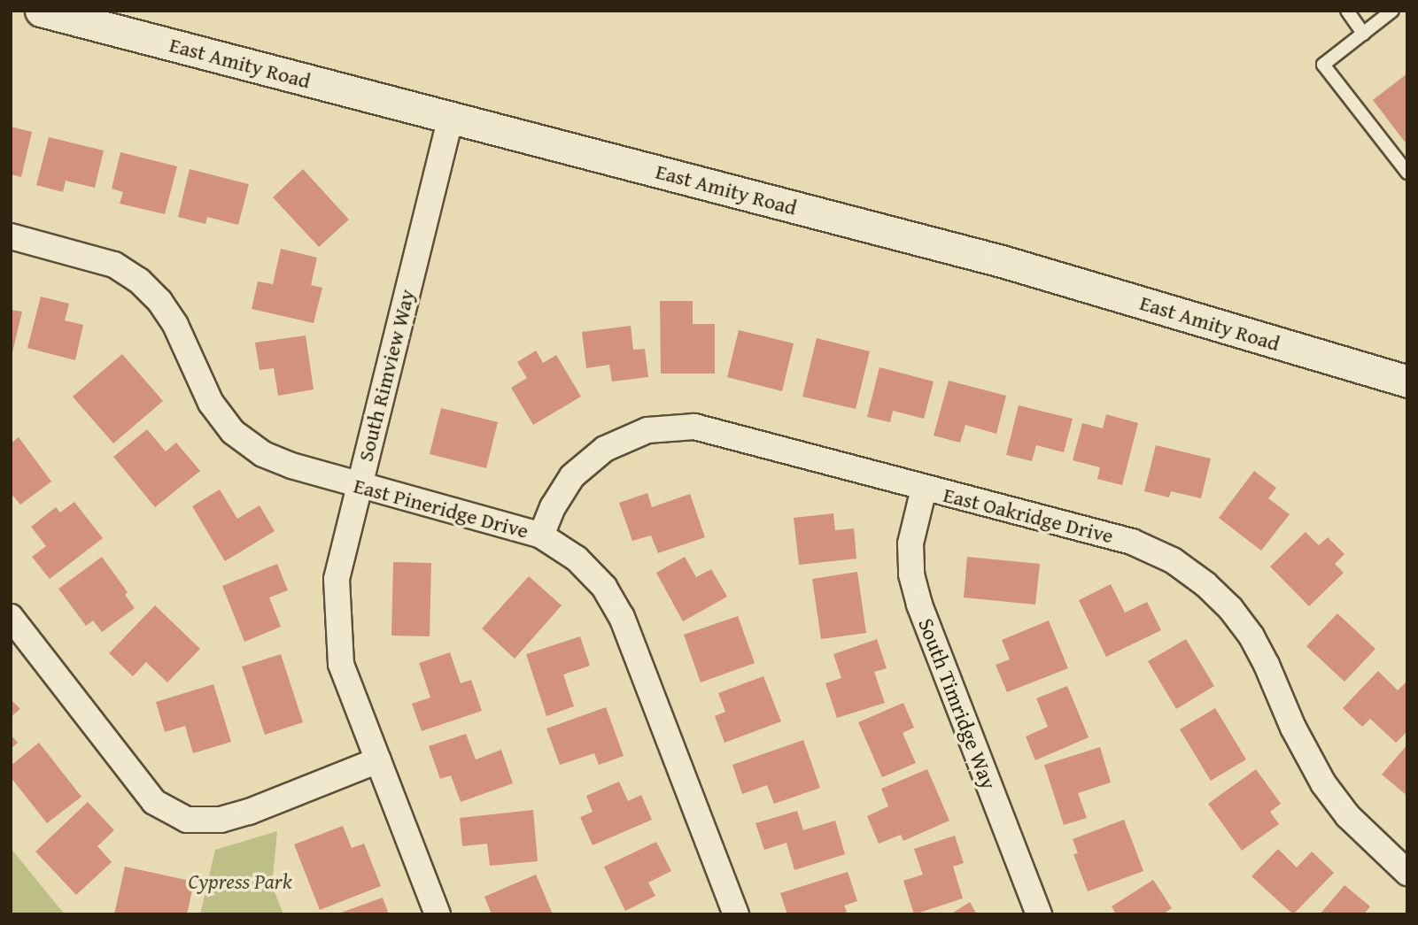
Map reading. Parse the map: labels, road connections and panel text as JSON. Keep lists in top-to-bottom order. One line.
{"streets":{"street":["East Amity Road","South Rimview Way","East Pineridge Drive","East Oakridge Drive","South Timridge Way"]},"crossings":[["East Amity Road","South Rimview Way"],["South Rimview Way","East Pineridge Drive"],["East Pineridge Drive","East Oakridge Drive"],["East Oakridge Drive","South Timridge Way"]],"parks":["Cypress Park"]}
